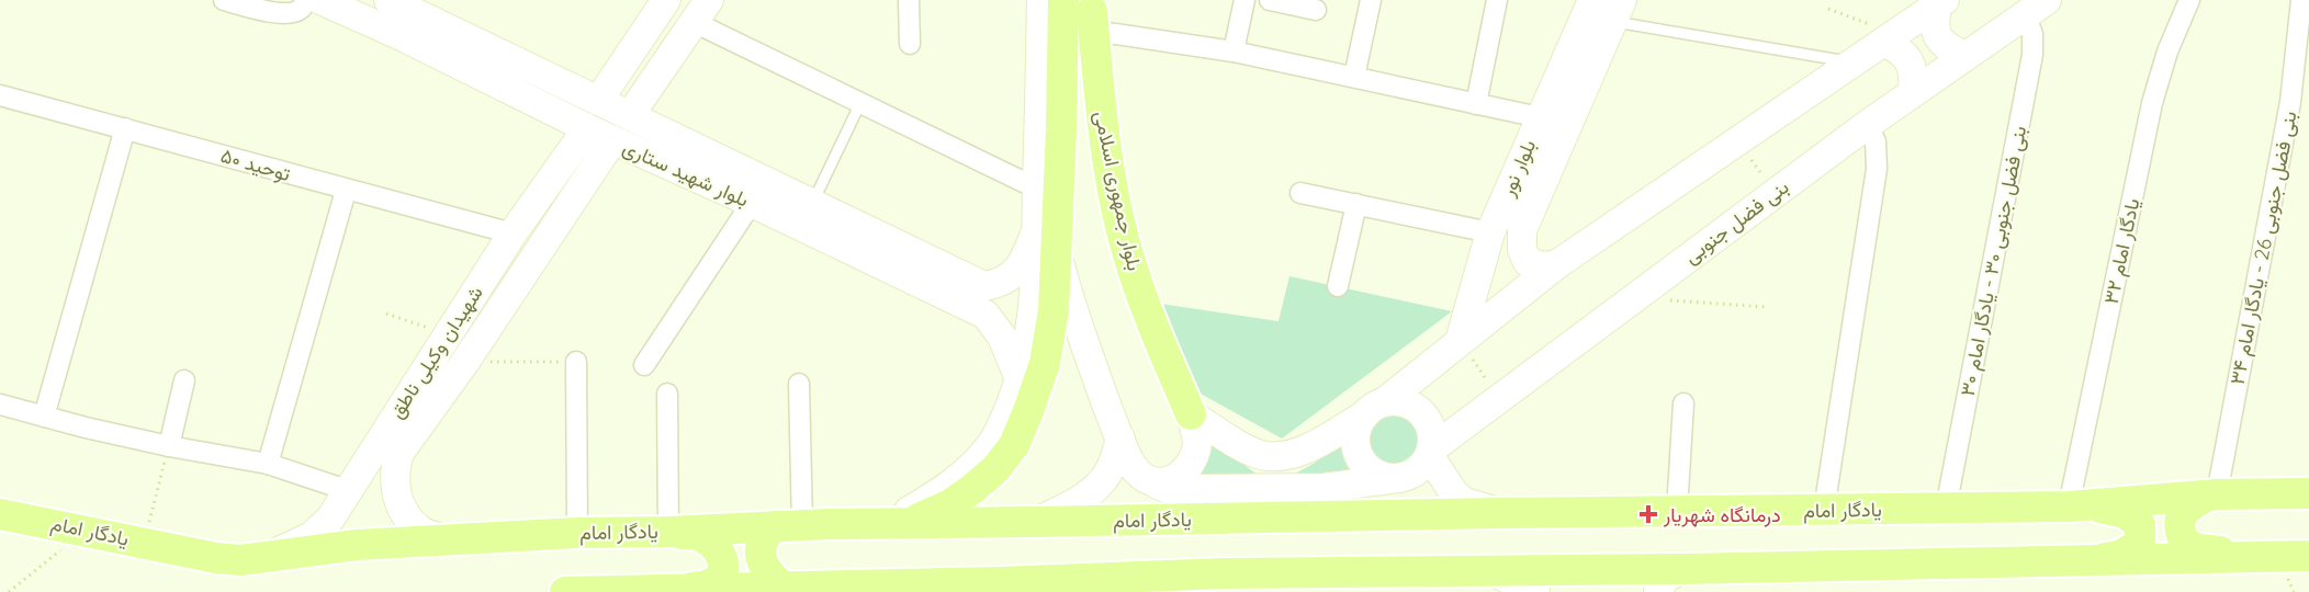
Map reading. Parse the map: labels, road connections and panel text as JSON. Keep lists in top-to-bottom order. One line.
{"streets":{"main road":["بلوار نور","بلوار شهید ستاری","بلوار جمهوری اسلامی","بنی فضل جنوبی","شهیدان وکیلی ناطق","یادگار امام"],"street":["توحید ۵۰","بنی فضل جنوبی 26 - یادگار امام ۳۴","یادگار امام ۳۲","بنی فضل جنوبی ۳۰ - یادگار امام ۳۰"]},"crossings":[["توحید ۵۰","شهیدان وکیلی ناطق"],["بلوار شهید ستاری","شهیدان وکیلی ناطق"],["بلوار جمهوری اسلامی","یادگار امام"],["بنی فضل جنوبی","بنی فضل جنوبی ۳۰ - یادگار امام ۳۰"],["بنی فضل جنوبی 26 - یادگار امام ۳۴","یادگار امام"],["یادگار امام ۳۲","یادگار امام"],["بنی فضل جنوبی ۳۰ - یادگار امام ۳۰","یادگار امام"],["شهیدان وکیلی ناطق","یادگار امام"]],"places":{"health":["درمانگاه شهریار"]}}
